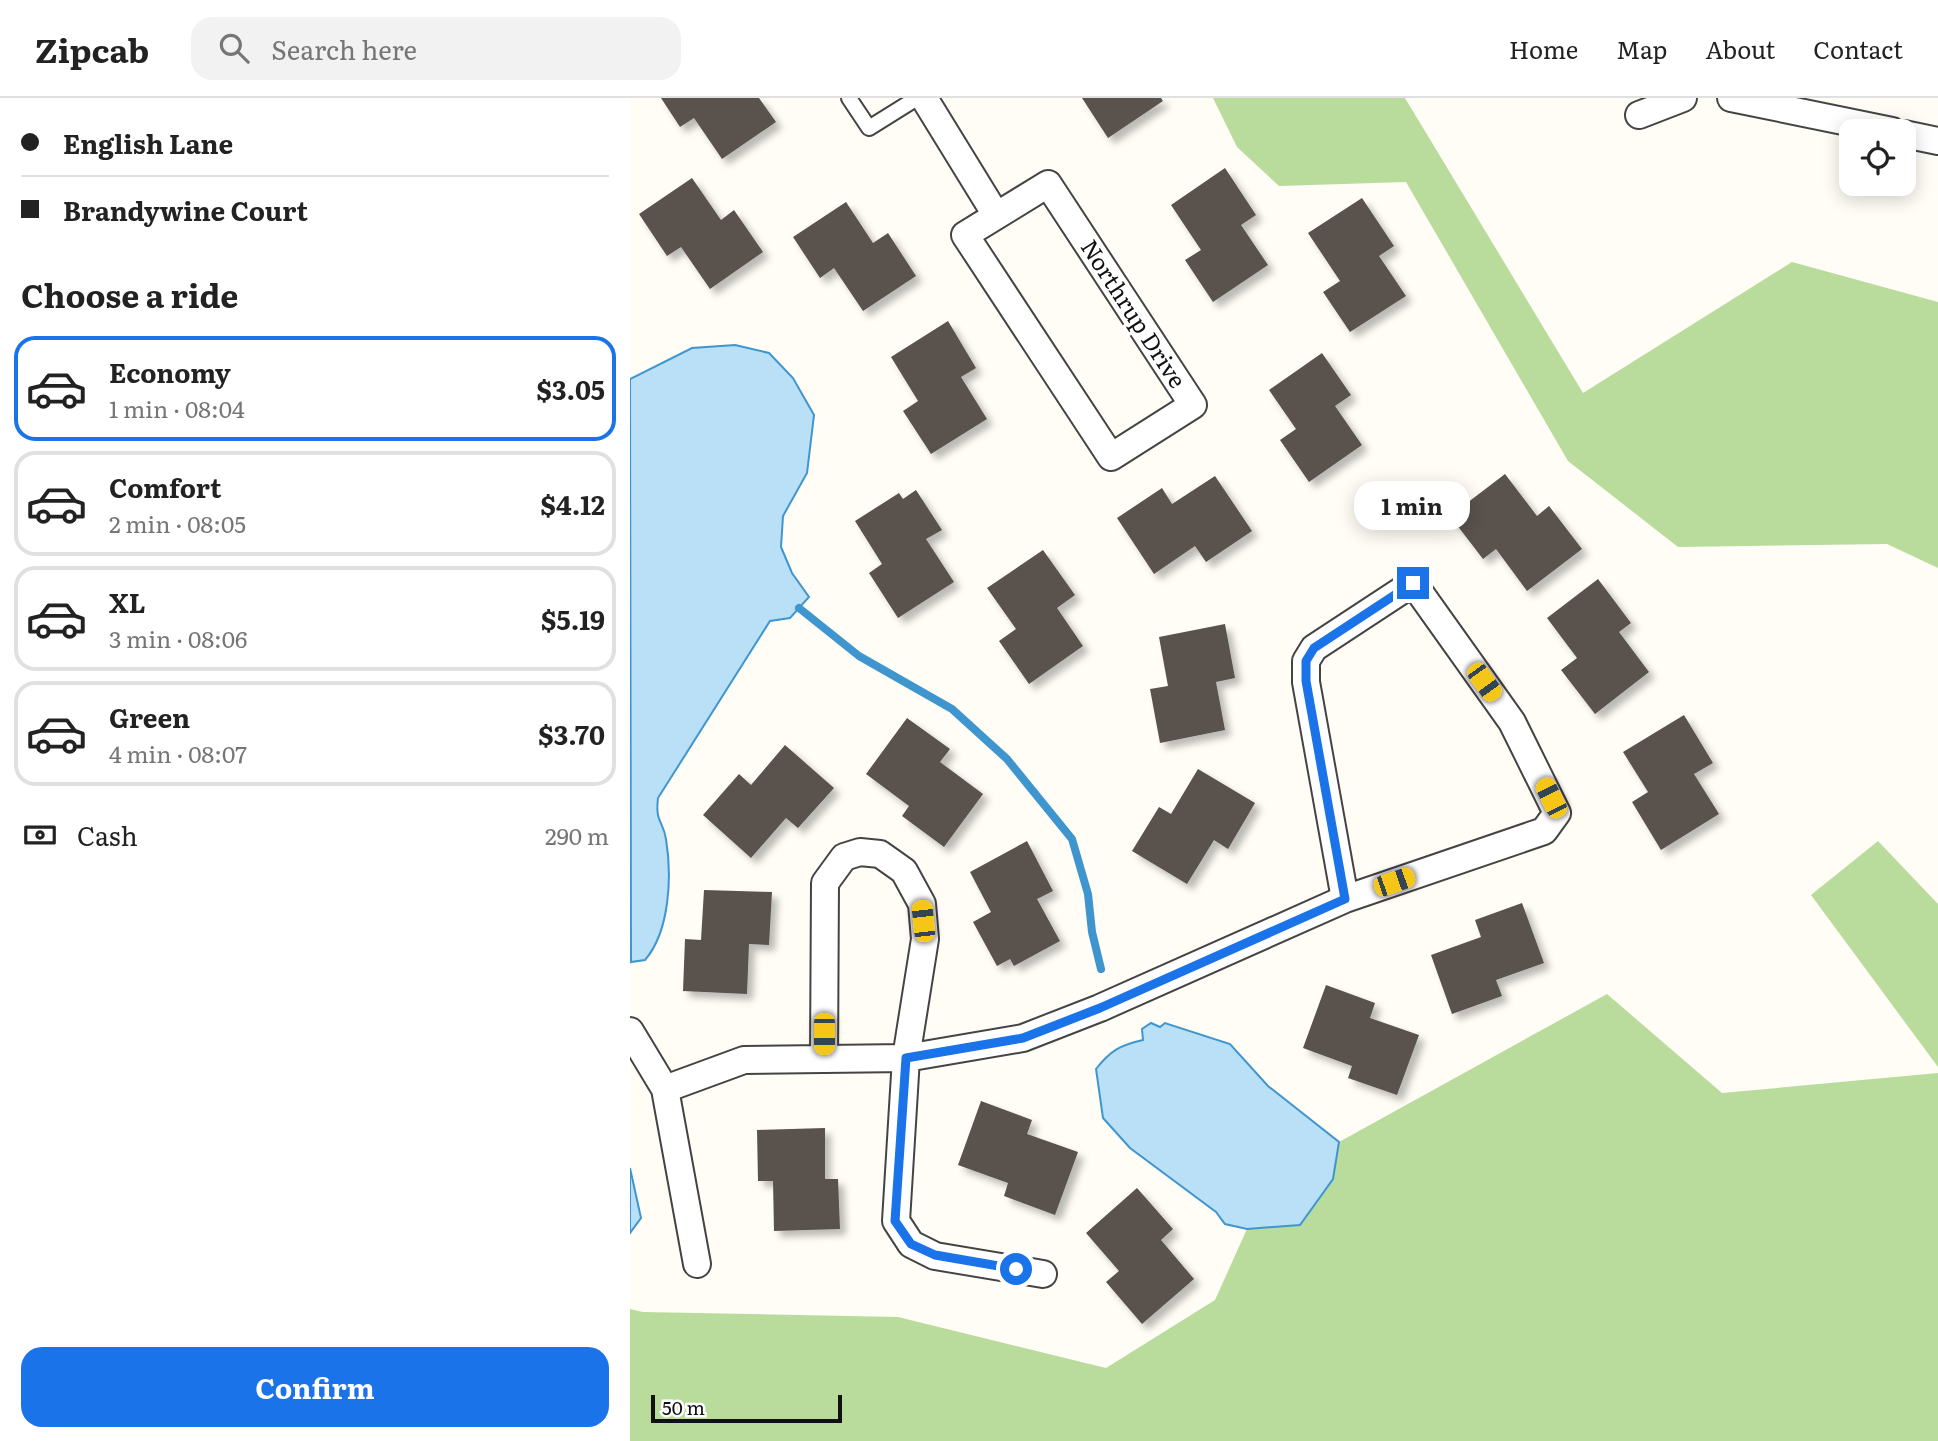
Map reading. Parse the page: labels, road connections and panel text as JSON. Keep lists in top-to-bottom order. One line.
{"streets":{"street":["Northrup Drive"]},"scale_bar":"50 m","page":{"header":"Zipcab","search":"Search here","nav":["Home","Map","About","Contact"],"banner":["English Lane","Brandywine Court"],"heading":"Choose a ride","list":[{"name":"Economy","note":"1 min · 08:04","value":"$3.05"},{"name":"Comfort","note":"2 min · 08:05","value":"$4.12"},{"name":"XL","note":"3 min · 08:06","value":"$5.19"},{"name":"Green","note":"4 min · 08:07","value":"$3.70"}],"bubble":"1 min","pay":["Cash","290 m"],"buttons":"Confirm","scale":"50 m"}}
